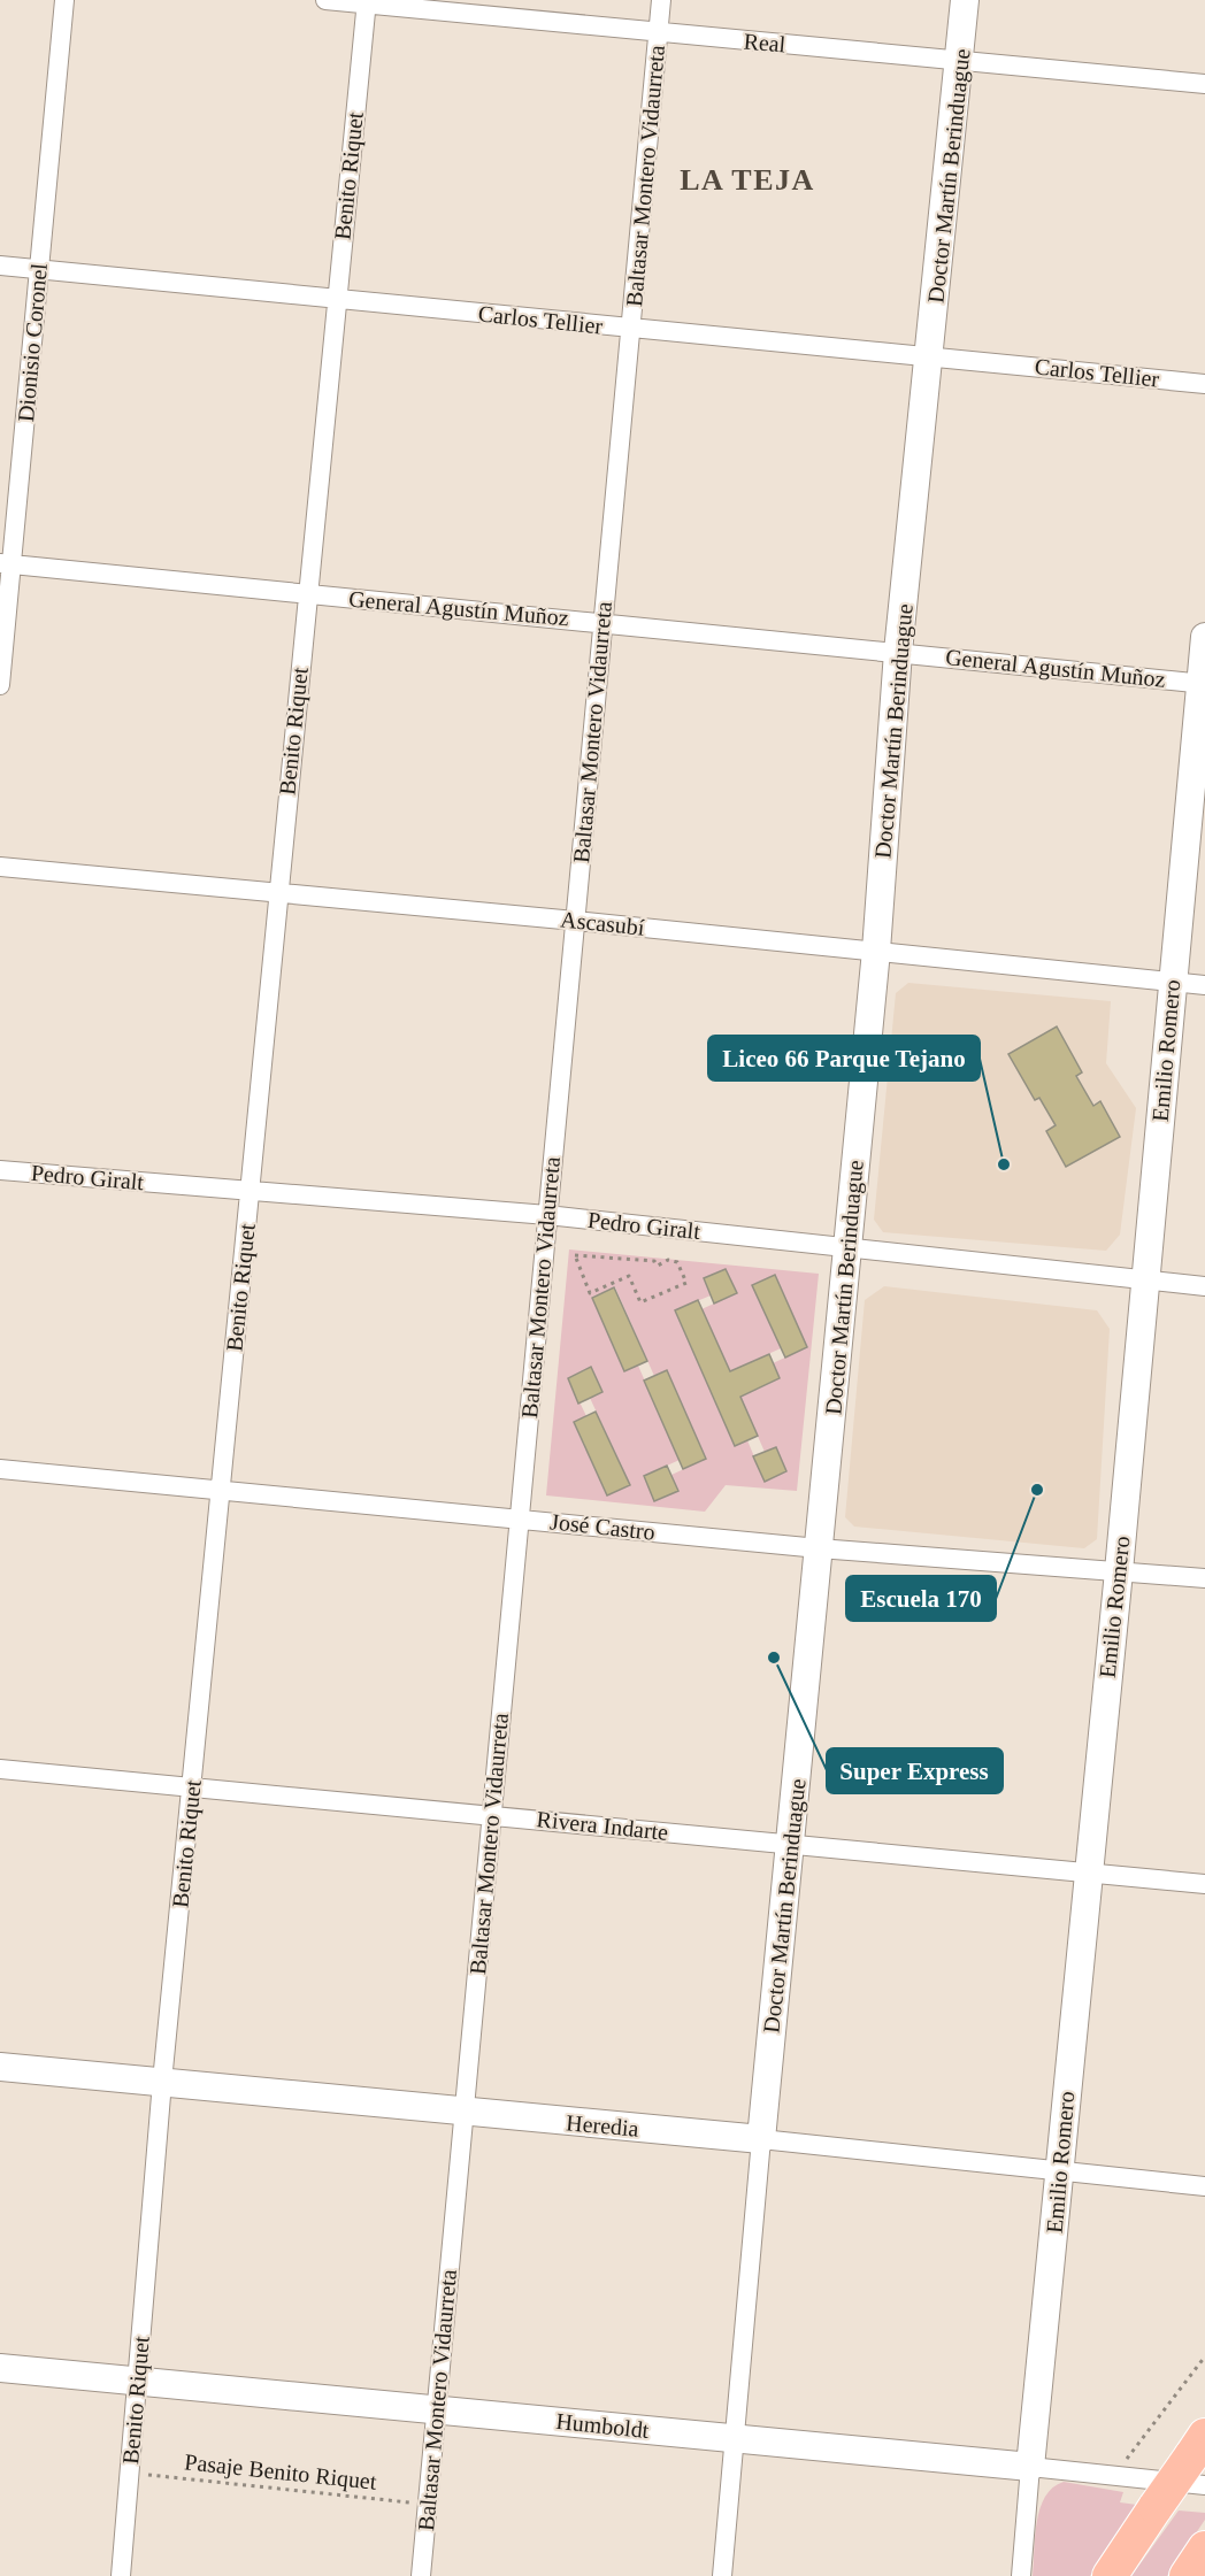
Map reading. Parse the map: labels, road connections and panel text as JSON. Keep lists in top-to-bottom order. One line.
{"streets":{"street":["Real","Benito Riquet","Baltasar Montero Vidaurreta","Doctor Martín Berinduague","Carlos Tellier","Dionisio Coronel","General Agustín Muñoz","Ascasubí","Emilio Romero","Pedro Giralt","José Castro","Rivera Indarte","Heredia","Humboldt"],"path":["Pasaje Benito Riquet"]},"crossings":[["Real","Benito Riquet"],["Real","Baltasar Montero Vidaurreta"],["Real","Doctor Martín Berinduague"],["Benito Riquet","Carlos Tellier"],["Benito Riquet","General Agustín Muñoz"],["Benito Riquet","Ascasubí"],["Benito Riquet","Pedro Giralt"],["Benito Riquet","José Castro"],["Benito Riquet","Rivera Indarte"],["Benito Riquet","Heredia"],["Benito Riquet","Humboldt"],["Benito Riquet","Pasaje Benito Riquet"],["Baltasar Montero Vidaurreta","Carlos Tellier"],["Baltasar Montero Vidaurreta","General Agustín Muñoz"],["Baltasar Montero Vidaurreta","Ascasubí"],["Baltasar Montero Vidaurreta","Pedro Giralt"],["Baltasar Montero Vidaurreta","José Castro"],["Baltasar Montero Vidaurreta","Rivera Indarte"],["Baltasar Montero Vidaurreta","Heredia"],["Baltasar Montero Vidaurreta","Humboldt"],["Baltasar Montero Vidaurreta","Pasaje Benito Riquet"],["Doctor Martín Berinduague","Carlos Tellier"],["Doctor Martín Berinduague","General Agustín Muñoz"],["Doctor Martín Berinduague","Ascasubí"],["Doctor Martín Berinduague","Pedro Giralt"],["Doctor Martín Berinduague","José Castro"],["Doctor Martín Berinduague","Rivera Indarte"],["Doctor Martín Berinduague","Heredia"],["Doctor Martín Berinduague","Humboldt"],["Carlos Tellier","Dionisio Coronel"],["Dionisio Coronel","General Agustín Muñoz"],["General Agustín Muñoz","Emilio Romero"],["Ascasubí","Emilio Romero"],["Emilio Romero","Pedro Giralt"],["Emilio Romero","José Castro"],["Emilio Romero","Rivera Indarte"],["Emilio Romero","Heredia"],["Emilio Romero","Humboldt"]],"districts":["LA TEJA"],"places":["Liceo 66 Parque Tejano","Escuela 170","Super Express"]}
